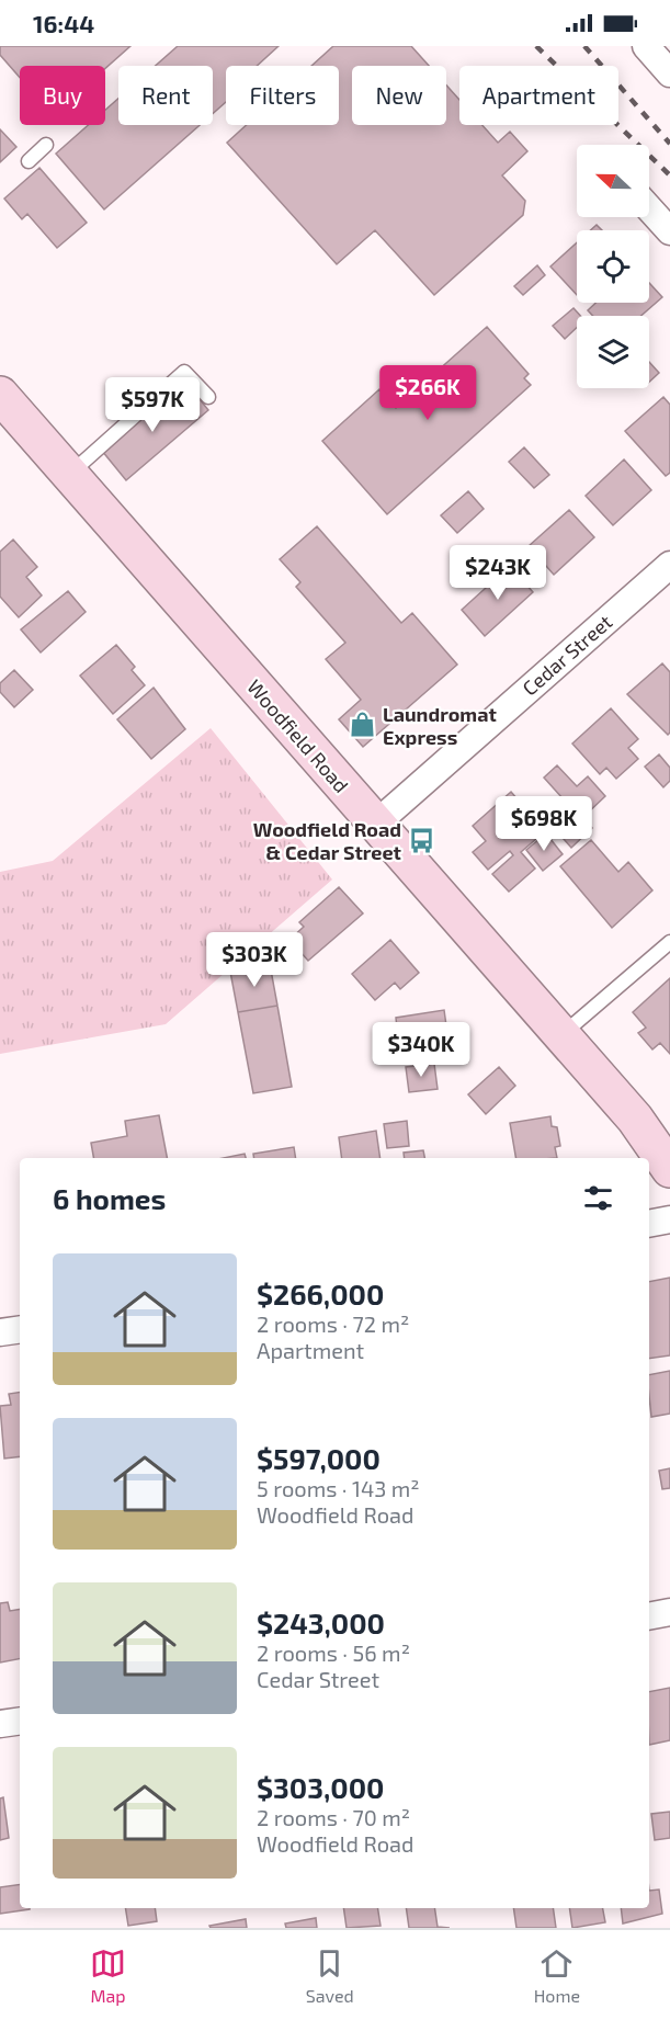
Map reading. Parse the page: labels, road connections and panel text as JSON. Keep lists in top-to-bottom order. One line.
{"streets":{"main road":["Woodfield Road"],"street":["Cedar Street"]},"crossings":[["Cedar Street","Woodfield Road"]],"places":{"shop":["Laundromat Express"],"bus stop":["Woodfield Road & Cedar Street"]},"north":"left","page":{"status":"16:44","chip":["Buy","Rent","Filters","New","Apartment"],"price":["$266K","$597K","$243K","$698K","$303K","$340K"],"heading":"6 homes","list":[{"name":"$266,000","note":"2 rooms · 72 m² · Apartment"},{"name":"$597,000","note":"5 rooms · 143 m² · Woodfield Road"},{"name":"$243,000","note":"2 rooms · 56 m² · Cedar Street"},{"name":"$303,000","note":"2 rooms · 70 m² · Woodfield Road"}],"tabs":["Map","Saved","Home"]}}
